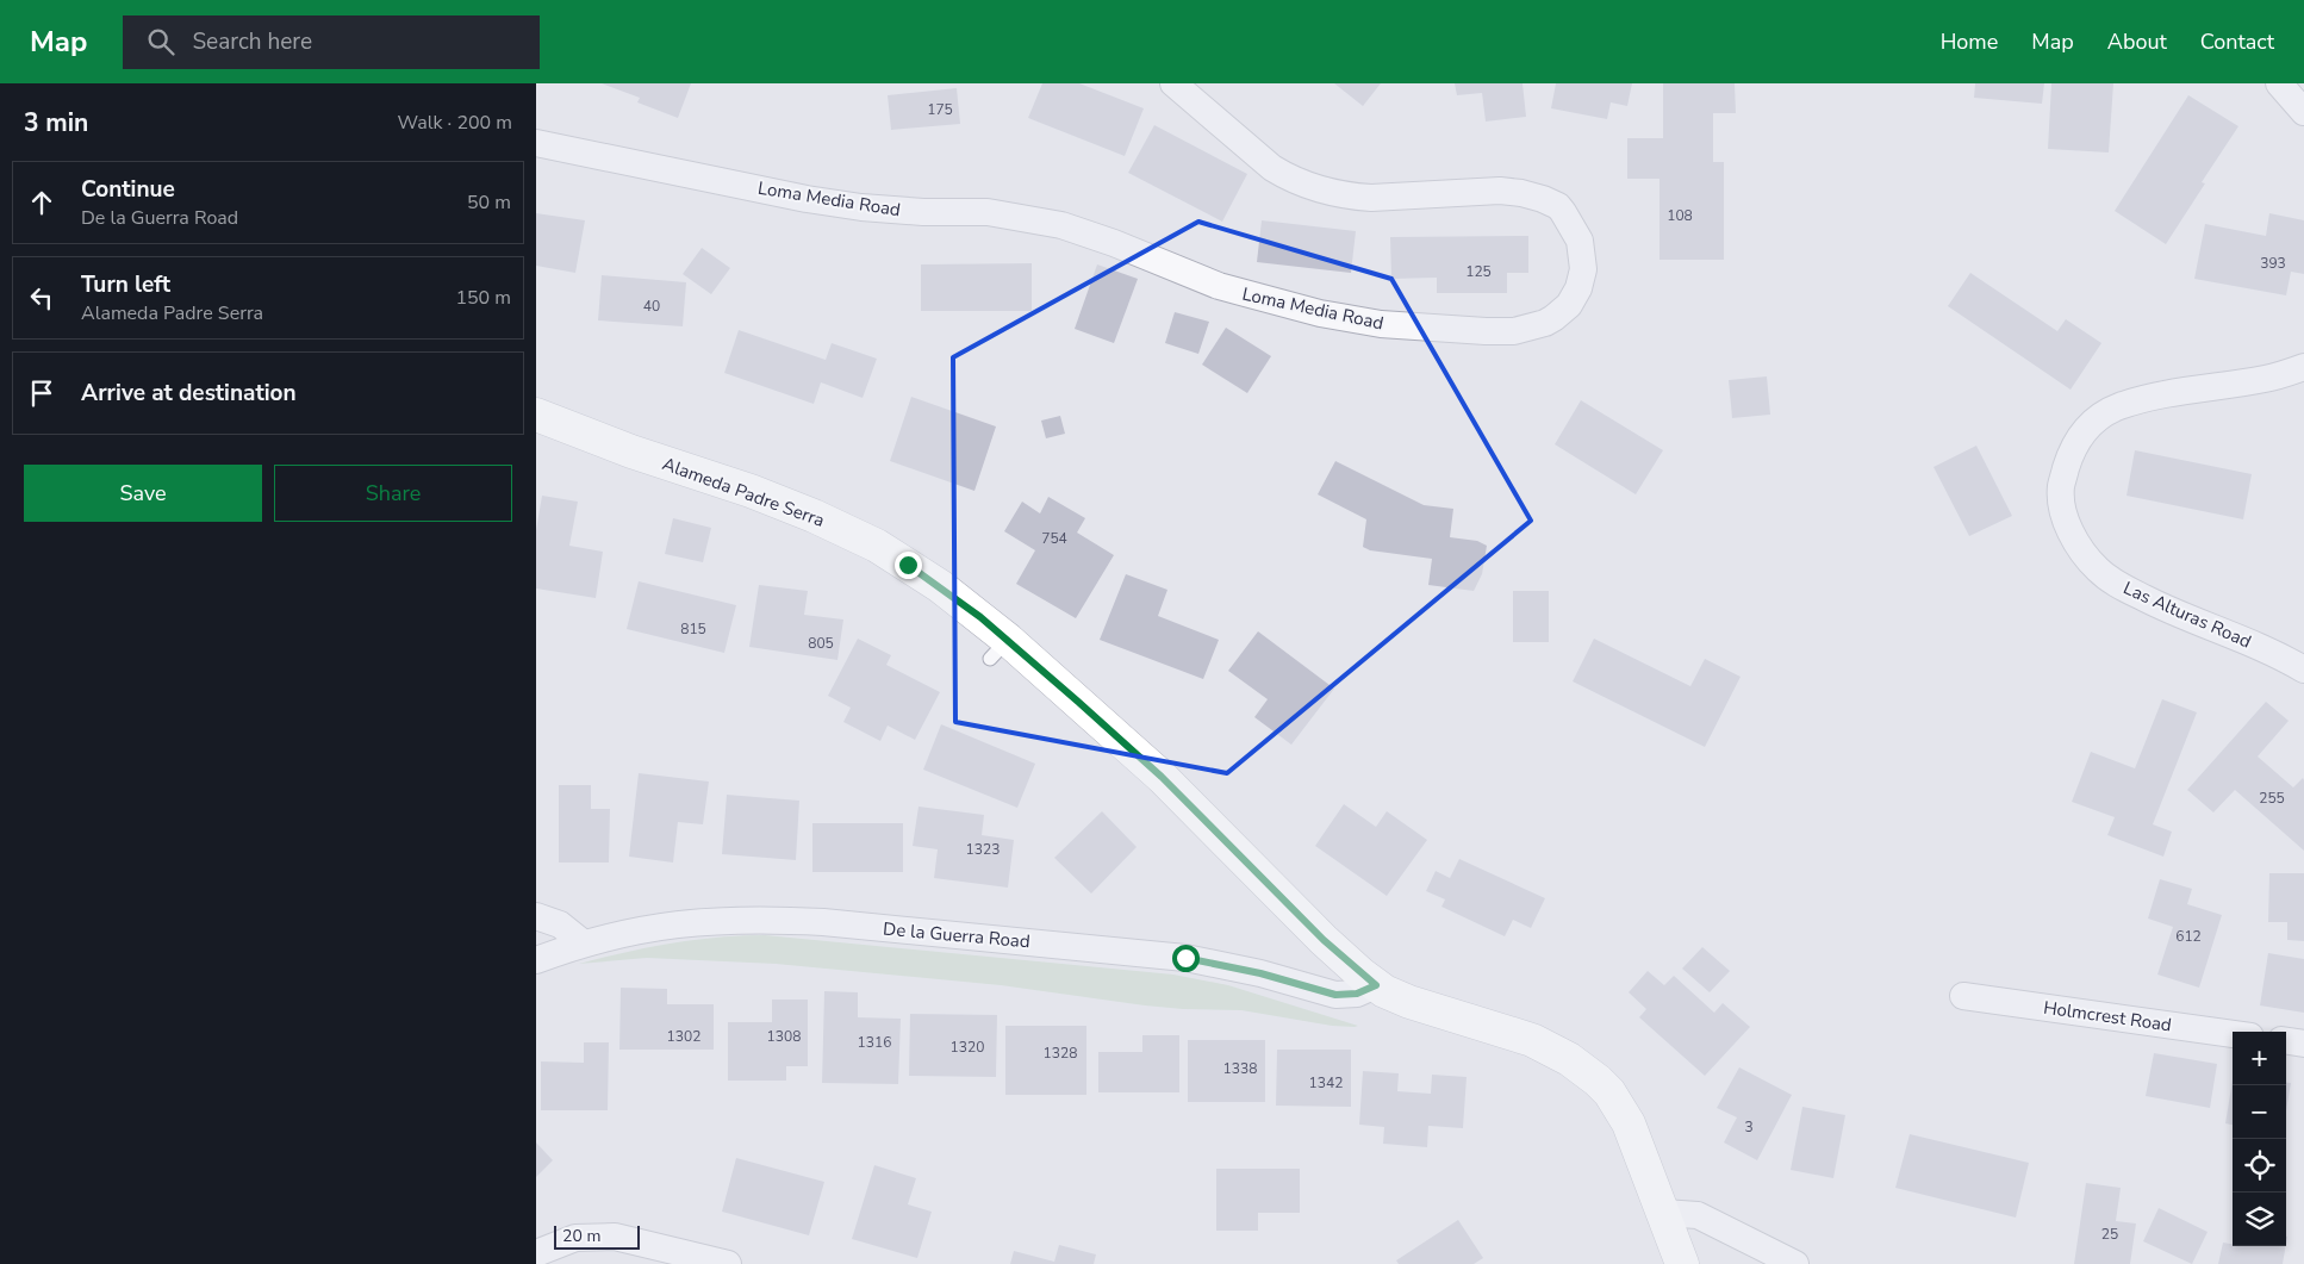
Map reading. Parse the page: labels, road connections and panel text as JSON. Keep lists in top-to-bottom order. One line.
{"streets":{"street":["Loma Media Road","Alameda Padre Serra","Las Alturas Road","De la Guerra Road","Holmcrest Road"]},"crossings":[["Alameda Padre Serra","De la Guerra Road"]],"house_numbers":["175","108","393","125","40","754","815","805","255","1323","612","1302","1308","1316","1320","1328","1338","1342","3","25"],"scale_bar":"20 m","page":{"header":"Map","search":"Search here","nav":["Home","Map","About","Contact"],"heading":["3 min","Walk · 200 m"],"list":[["Continue","De la Guerra Road","50 m"],["Turn left","Alameda Padre Serra","150 m"],"Arrive at destination"],"buttons":["Save","Share"],"map_buttons":["+","−"],"scale":"20 m"}}
